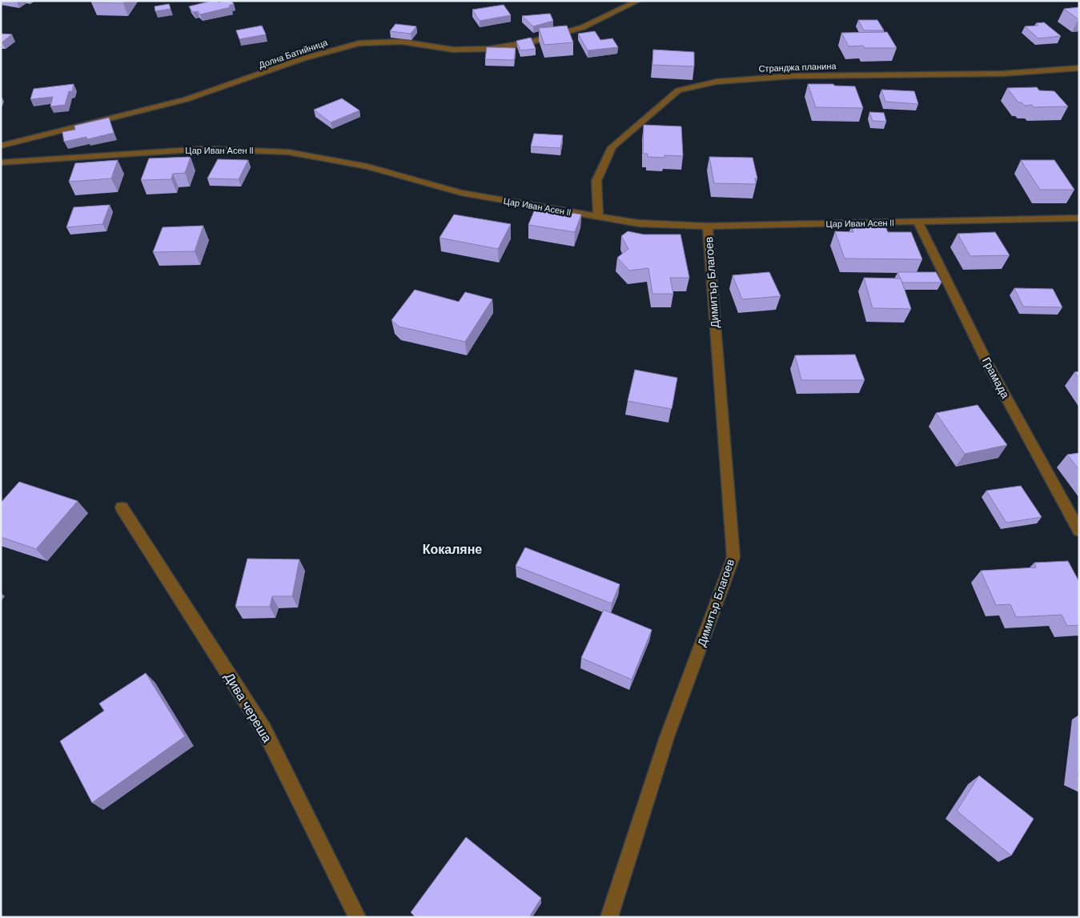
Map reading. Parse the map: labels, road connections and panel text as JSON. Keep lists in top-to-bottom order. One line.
{"streets":{"street":["Долна Батийница","Странджа планина","Цар Иван Асен II","Димитър Благоев","Грамада","Дива череша"]},"crossings":[["Странджа планина","Цар Иван Асен II"],["Цар Иван Асен II","Димитър Благоев"],["Цар Иван Асен II","Грамада"]],"districts":["Кокаляне"]}
